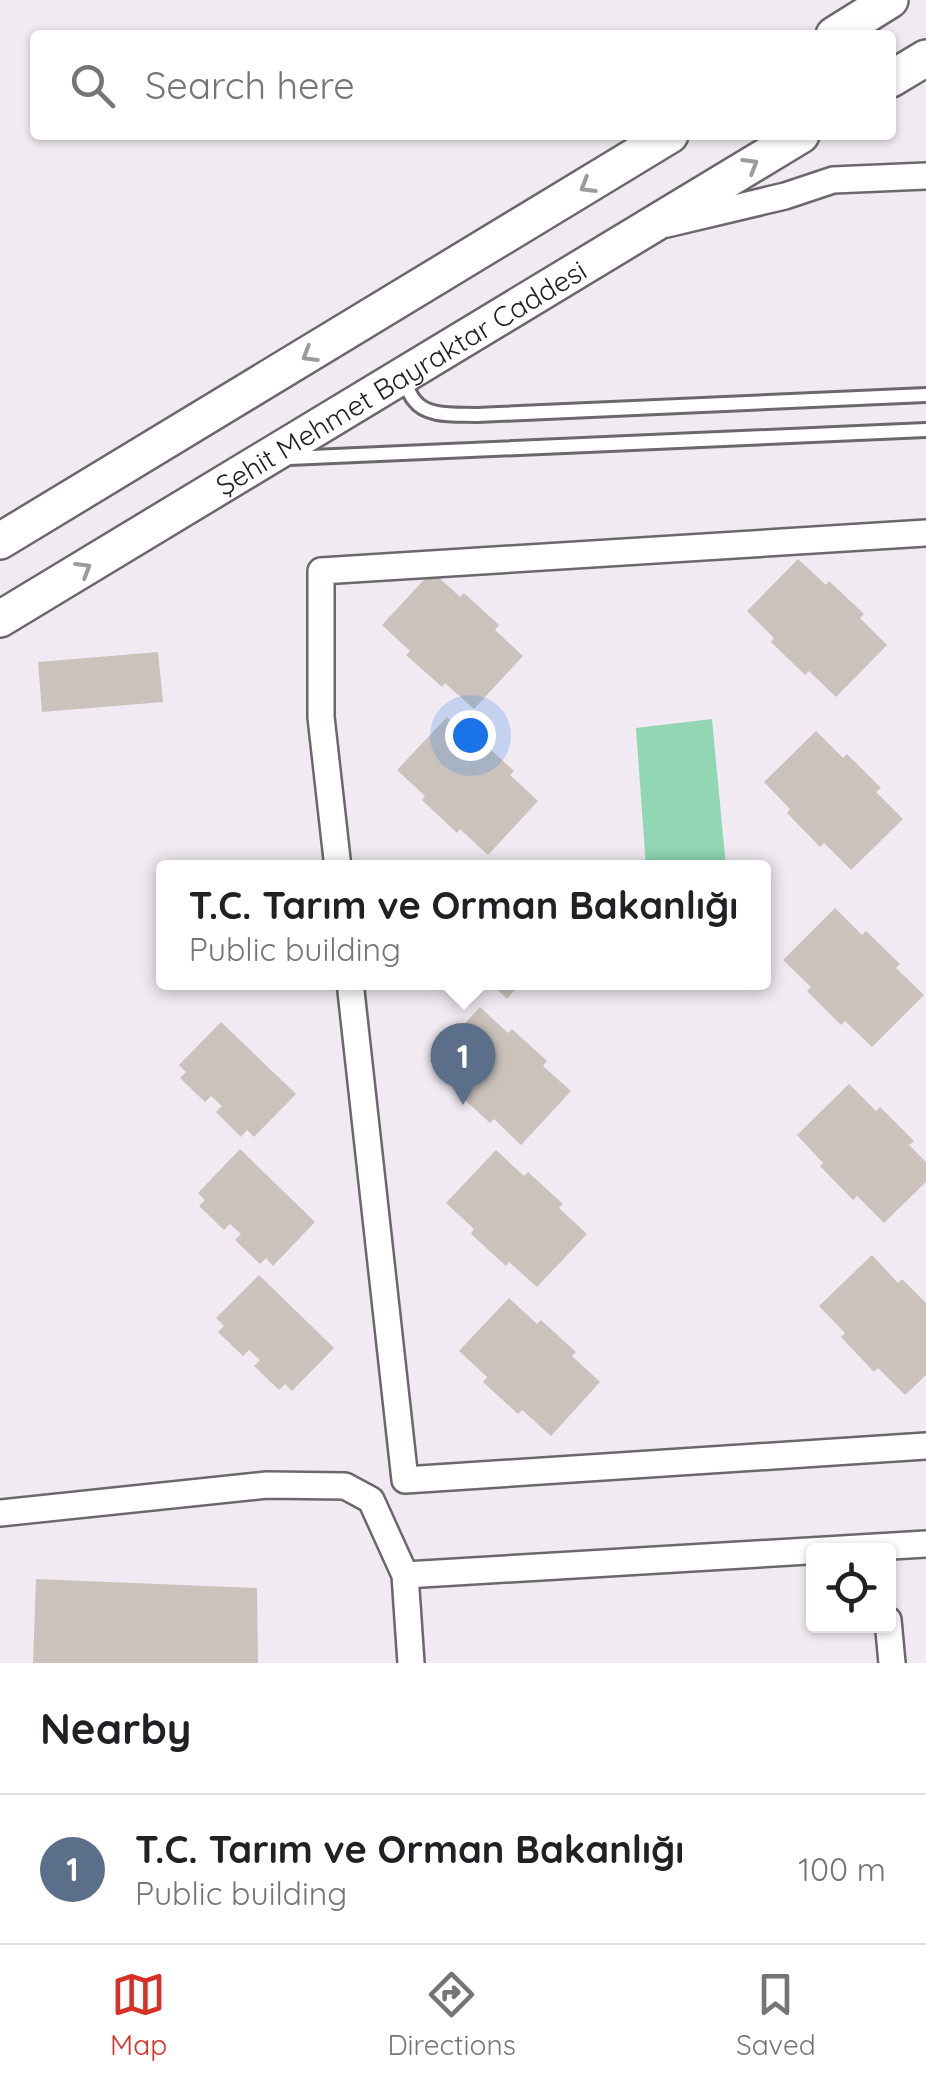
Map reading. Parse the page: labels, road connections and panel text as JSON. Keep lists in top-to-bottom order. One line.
{"streets":{"main road":["Şehit Mehmet Bayraktar Caddesi"]},"page":{"search":"Search here","popup":["T.C. Tarım ve Orman Bakanlığı","Public building"],"pins":"1","heading":"Nearby","list":[{"mark":"1","name":"T.C. Tarım ve Orman Bakanlığı","note":"Public building","value":"100 m"}],"nav":["Map","Directions","Saved"]}}
